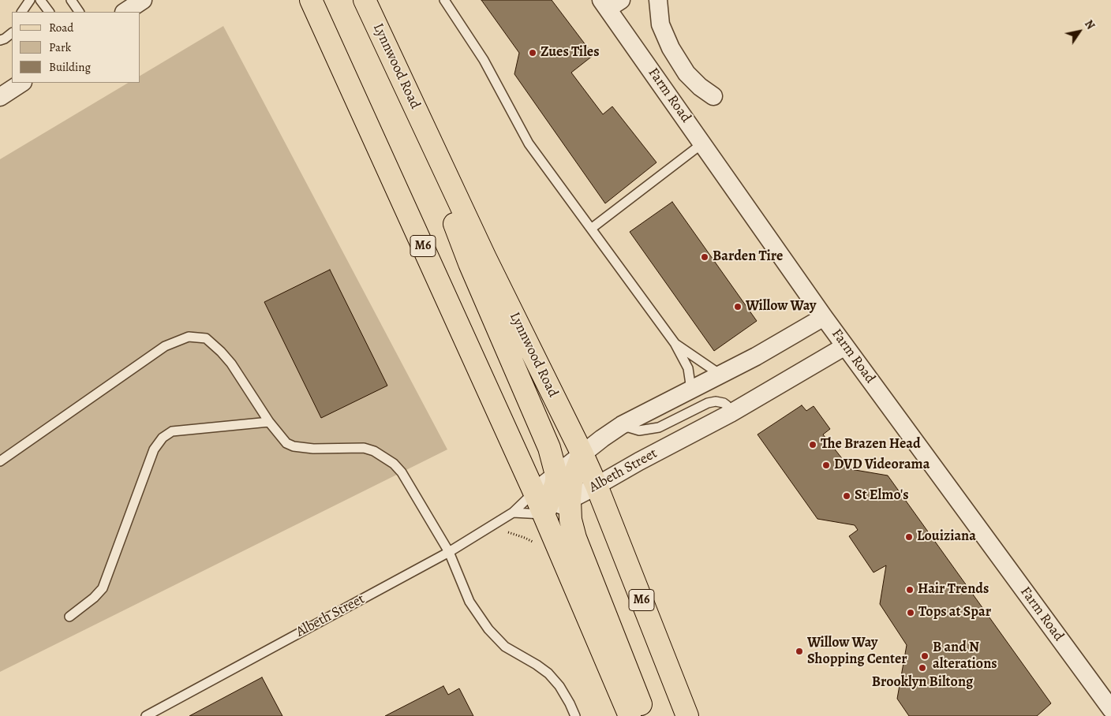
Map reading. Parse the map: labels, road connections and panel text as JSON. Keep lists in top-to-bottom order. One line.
{"streets":{"main road":["Lynnwood Road","M6"],"street":["Farm Road","Albeth Street"]},"crossings":[["Lynnwood Road","Albeth Street"],["Farm Road","Albeth Street"],["M6","Albeth Street"]],"places":["Zues Tiles","Barden Tire","Willow Way","The Brazen Head","DVD Videorama","St Elmo's","Louiziana","Hair Trends","Tops at Spar","Willow Way Shopping Center","B and N alterations","Brooklyn Biltong"],"legend":["Road","Park","Building"],"north":"top right"}
